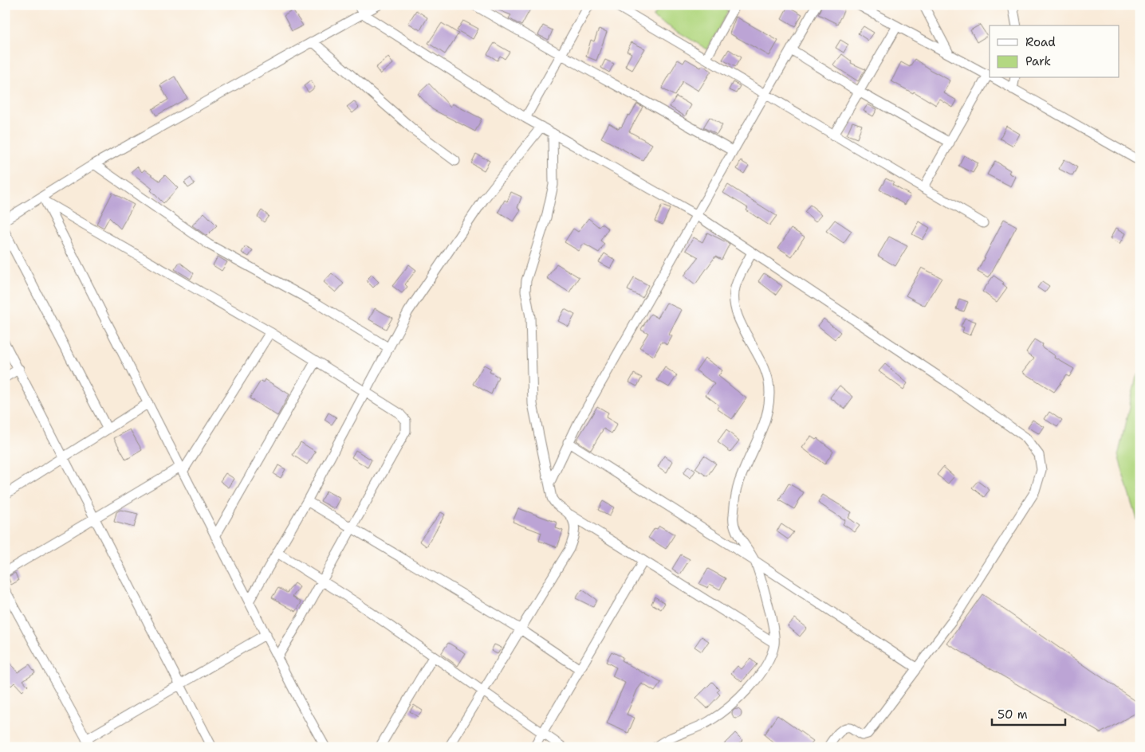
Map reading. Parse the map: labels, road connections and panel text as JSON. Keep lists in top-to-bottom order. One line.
{"legend":["Road","Park"],"scale_bar":"50 m"}
